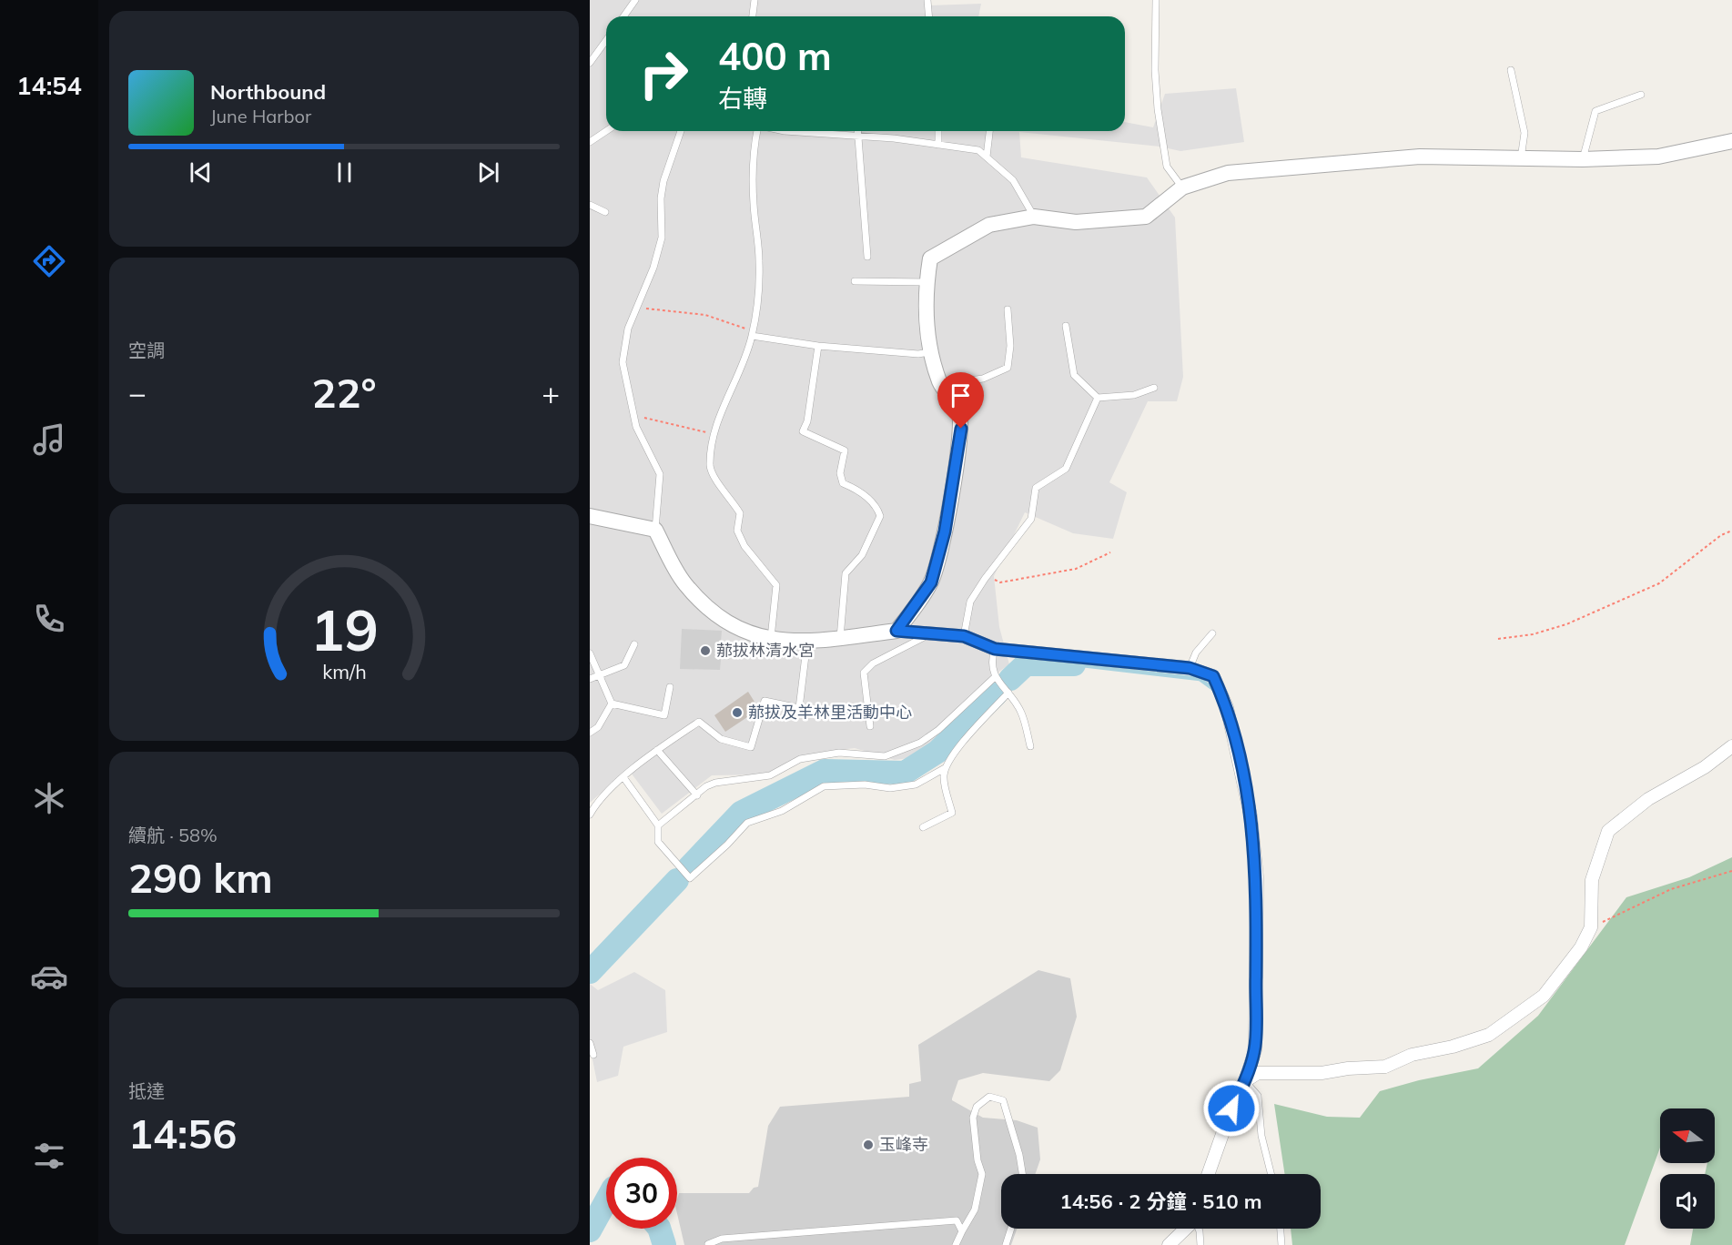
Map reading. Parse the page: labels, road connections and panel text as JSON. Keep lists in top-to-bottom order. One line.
{"places":["𦰡拔林清水宮","𦰡拔及羊林里活動中心","玉峰寺"],"north":"left","page":{"tabs":"14:54","turn":["400 m","右轉"],"song":["Northbound","June Harbor"],"tile":["空調",["續航 · 58%","290 km"],["抵達","14:56"]],"heat":["−","22°","+"],"limit":"30","trip":"14:56 · 2 分鐘 · 510 m","gauge":["19","km/h"]}}
